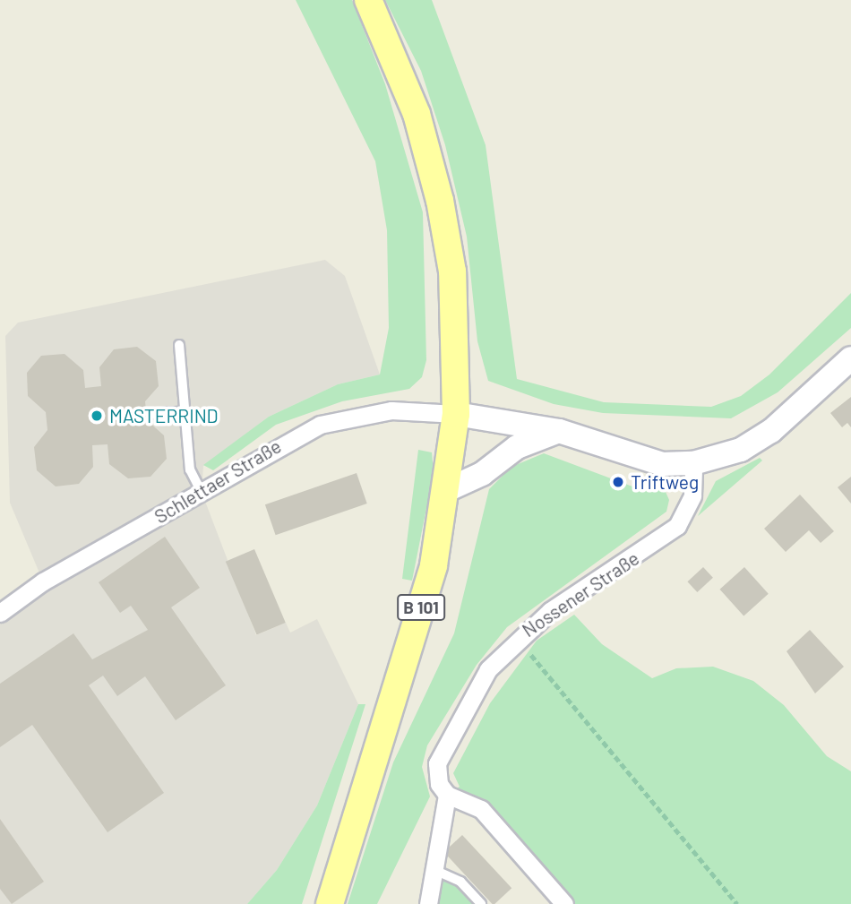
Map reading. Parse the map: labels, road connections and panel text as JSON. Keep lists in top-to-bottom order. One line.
{"streets":{"main road":["B 101"],"street":["Schlettaer Straße","Nossener Straße"]},"crossings":[["Schlettaer Straße","B 101"]],"places":["MASTERRIND","Triftweg"]}
